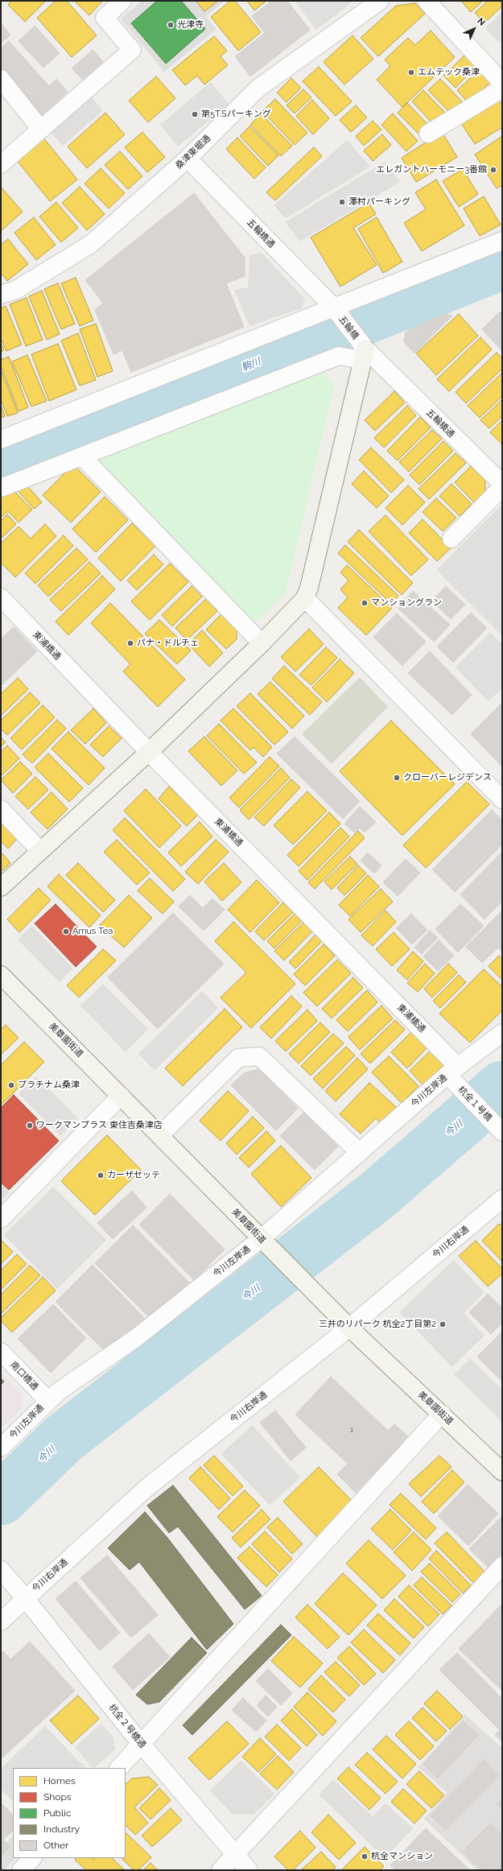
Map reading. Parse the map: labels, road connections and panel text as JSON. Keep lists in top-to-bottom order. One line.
{"streets":{"street":["桑津東堀通","五輪橋通","五輪橋","東浦橋通","美章園街道","今川左岸通","杭全１号橋","今川右岸通","南口橋通","杭全２号橋通"]},"crossings":[["桑津東堀通","五輪橋通"],["五輪橋通","五輪橋"],["東浦橋通","今川左岸通"],["東浦橋通","杭全１号橋"],["美章園街道","今川左岸通"],["美章園街道","今川右岸通"],["今川左岸通","杭全１号橋"],["今川左岸通","南口橋通"],["今川右岸通","杭全２号橋通"]],"water":["駒川","今川"],"places":["光津寺","エムテック桑津","第5T.Sパーキング","エレガントハーモニー3番館","澤村パーキング","マンショングラン","パナ・ドルチェ","クローバーレジデンス","Amus Tea","プラチナム桑津","ワークマンプラス 東住吉桑津店","カーザセッテ","三井のリパーク 杭全2丁目第2","杭全マンション"],"house_numbers":["1"],"legend":["Homes","Shops","Public","Industry","Other"],"north":"top right"}
